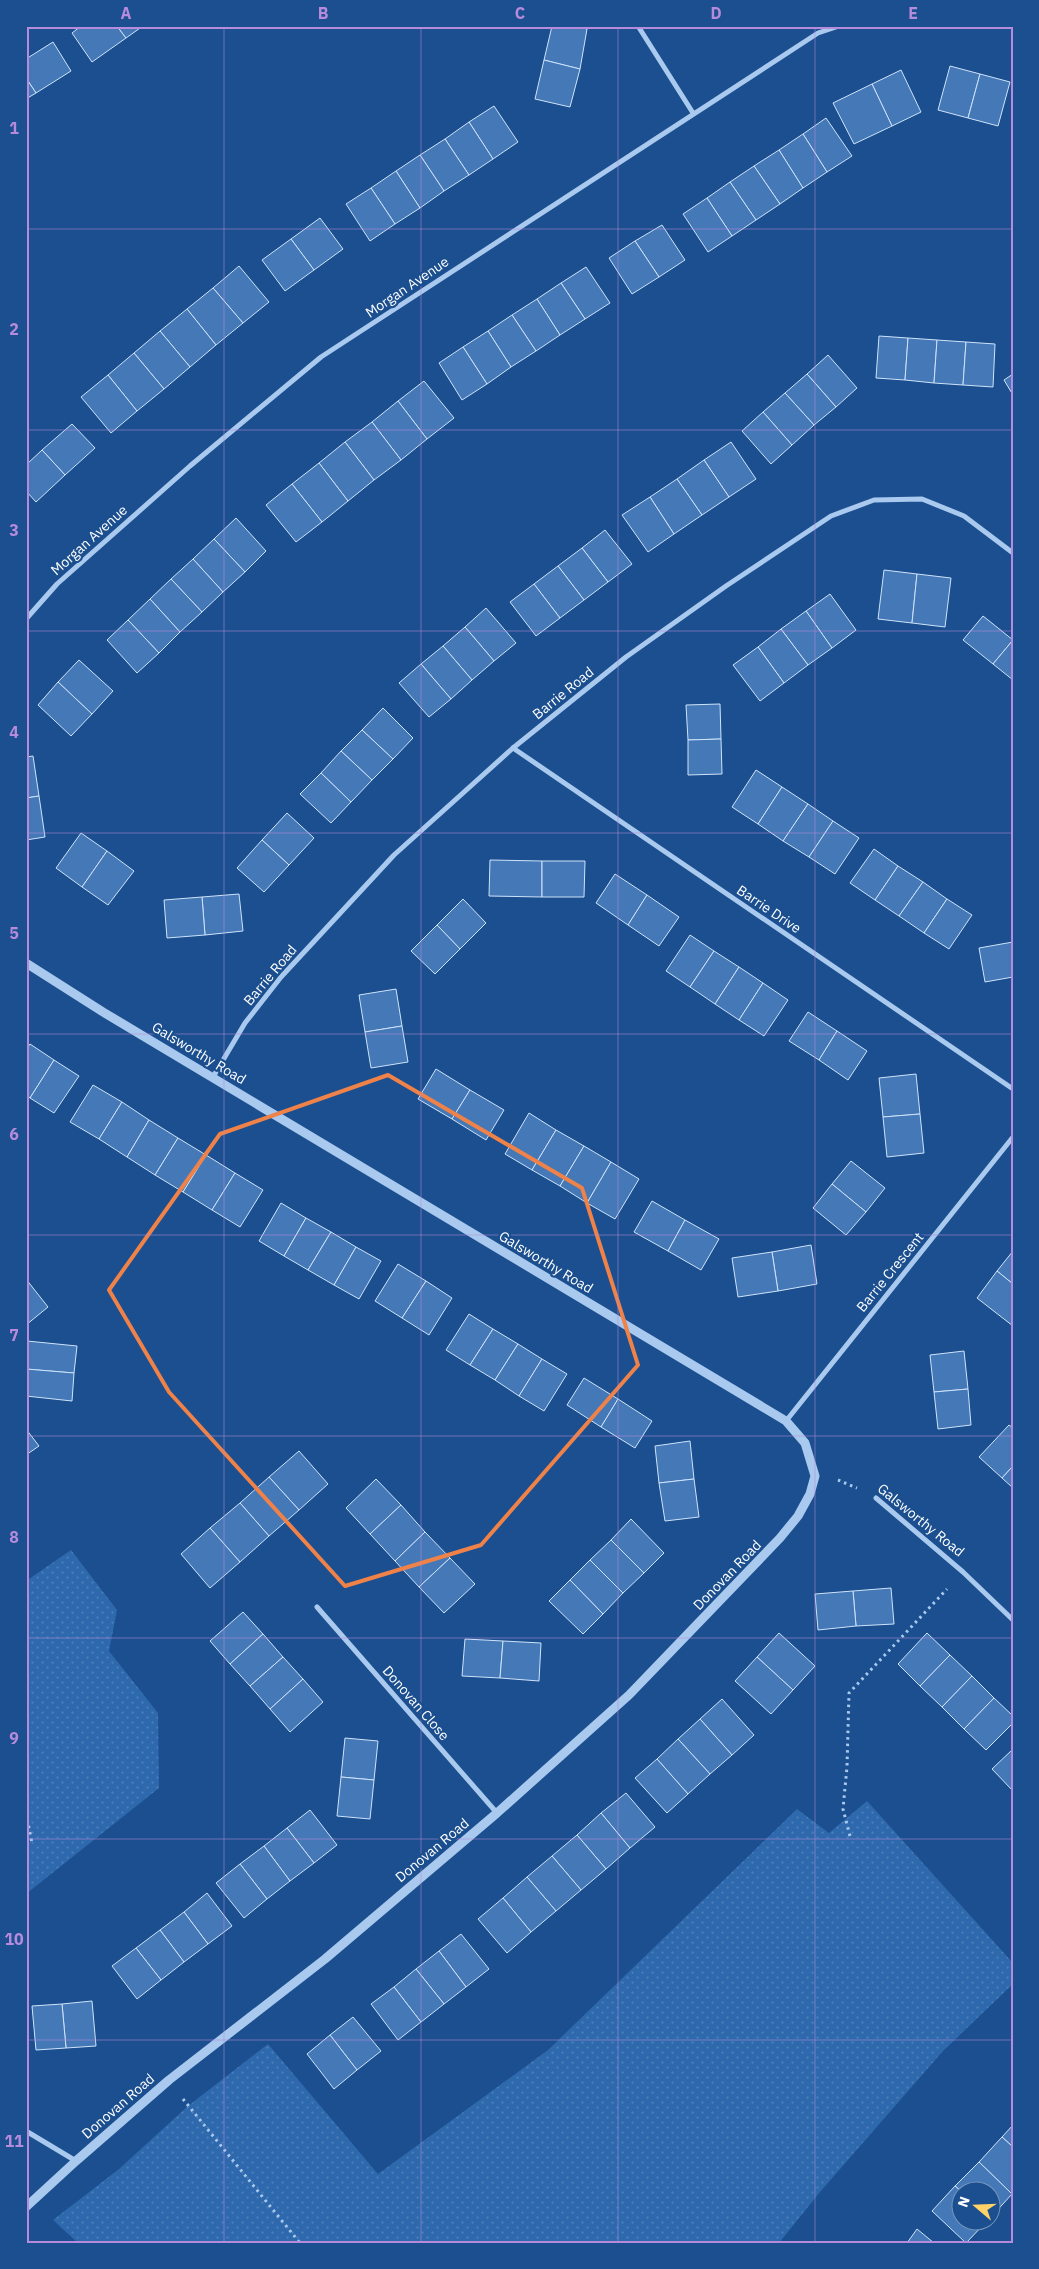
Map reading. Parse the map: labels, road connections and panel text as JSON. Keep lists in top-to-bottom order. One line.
{"streets":{"street":["Morgan Avenue","Barrie Road","Barrie Drive","Galsworthy Road","Barrie Crescent","Donovan Road","Donovan Close"]},"crossings":[["Barrie Road","Barrie Drive"],["Barrie Road","Galsworthy Road"],["Galsworthy Road","Barrie Crescent"],["Galsworthy Road","Donovan Road"],["Donovan Road","Donovan Close"]],"north":"left","grid":{"columns":["A","B","C","D","E"],"rows":["1","2","3","4","5","6","7","8","9","10","11"]}}
